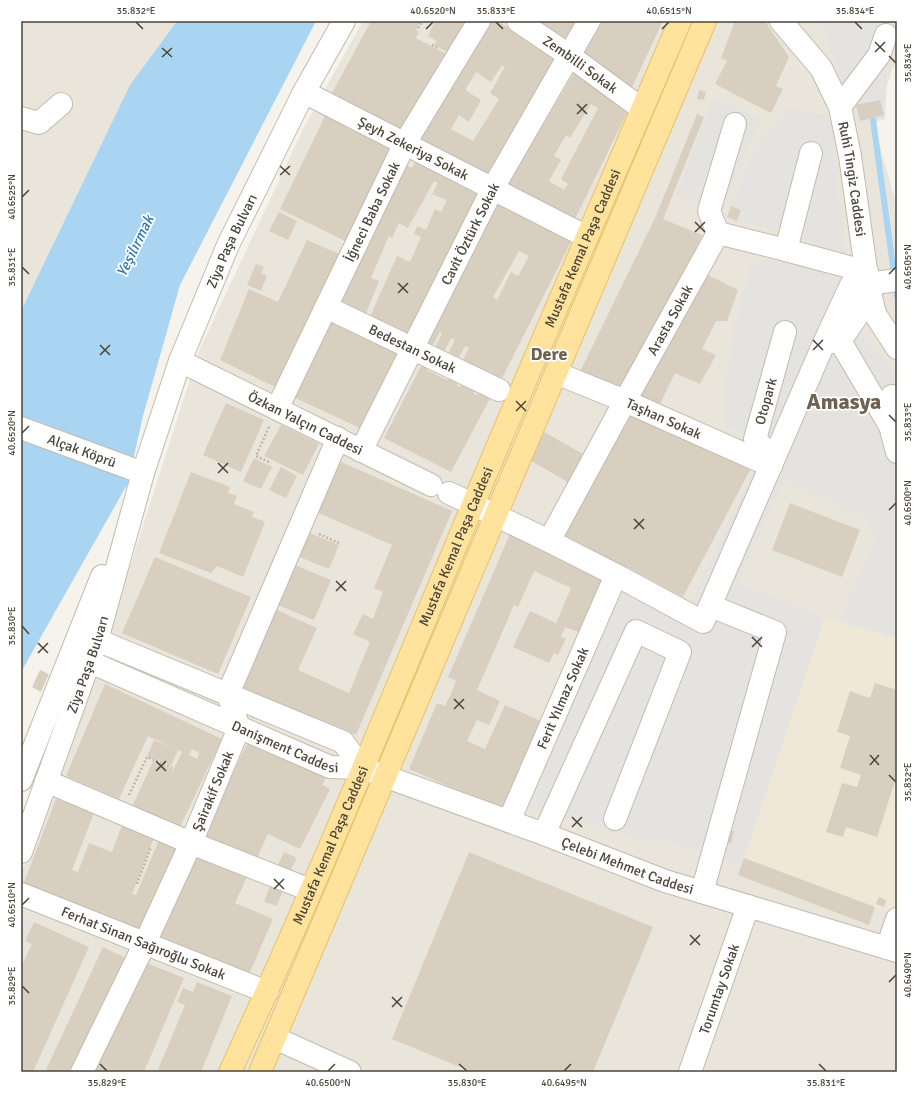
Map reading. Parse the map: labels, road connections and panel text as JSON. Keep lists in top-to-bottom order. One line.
{"streets":{"main road":["Mustafa Kemal Paşa Caddesi"],"street":["Zembilli Sokak","Şeyh Zekeriya Sokak","Ruhi Tingiz Caddesi","İğneci Baba Sokak","Cavit Öztürk Sokak","Ziya Paşa Bulvarı","Arasta Sokak","Bedestan Sokak","Otopark","Taşhan Sokak","Özkan Yalçın Caddesi","Alçak Köprü","Ferit Yılmaz Sokak","Danişment Caddesi","Şairakif Sokak","Çelebi Mehmet Caddesi","Ferhat Sinan Sağıroğlu Sokak","Torumtay Sokak"]},"crossings":[["Zembilli Sokak","Cavit Öztürk Sokak"],["Zembilli Sokak","Mustafa Kemal Paşa Caddesi"],["Şeyh Zekeriya Sokak","İğneci Baba Sokak"],["Şeyh Zekeriya Sokak","Cavit Öztürk Sokak"],["Şeyh Zekeriya Sokak","Ziya Paşa Bulvarı"],["Şeyh Zekeriya Sokak","Mustafa Kemal Paşa Caddesi"],["İğneci Baba Sokak","Bedestan Sokak"],["İğneci Baba Sokak","Özkan Yalçın Caddesi"],["Cavit Öztürk Sokak","Bedestan Sokak"],["Cavit Öztürk Sokak","Özkan Yalçın Caddesi"],["Ziya Paşa Bulvarı","Özkan Yalçın Caddesi"],["Ziya Paşa Bulvarı","Alçak Köprü"],["Ziya Paşa Bulvarı","Danişment Caddesi"],["Mustafa Kemal Paşa Caddesi","Taşhan Sokak"],["Mustafa Kemal Paşa Caddesi","Özkan Yalçın Caddesi"],["Mustafa Kemal Paşa Caddesi","Danişment Caddesi"],["Mustafa Kemal Paşa Caddesi","Çelebi Mehmet Caddesi"],["Mustafa Kemal Paşa Caddesi","Ferhat Sinan Sağıroğlu Sokak"],["Arasta Sokak","Taşhan Sokak"],["Arasta Sokak","Özkan Yalçın Caddesi"],["Otopark","Taşhan Sokak"],["Özkan Yalçın Caddesi","Ferit Yılmaz Sokak"],["Ferit Yılmaz Sokak","Çelebi Mehmet Caddesi"],["Danişment Caddesi","Şairakif Sokak"],["Danişment Caddesi","Çelebi Mehmet Caddesi"],["Şairakif Sokak","Ferhat Sinan Sağıroğlu Sokak"],["Çelebi Mehmet Caddesi","Torumtay Sokak"]],"districts":["Dere","Amasya"],"water":["Yeşilırmak"],"coordinates":["35.832°E","40.6520°N","35.833°E","40.6515°N","35.834°E","40.6525°N","40.6505°N","35.831°E","40.6500°N","35.830°E","40.6510°N","40.6490°N","35.829°E","40.6495°N"]}
